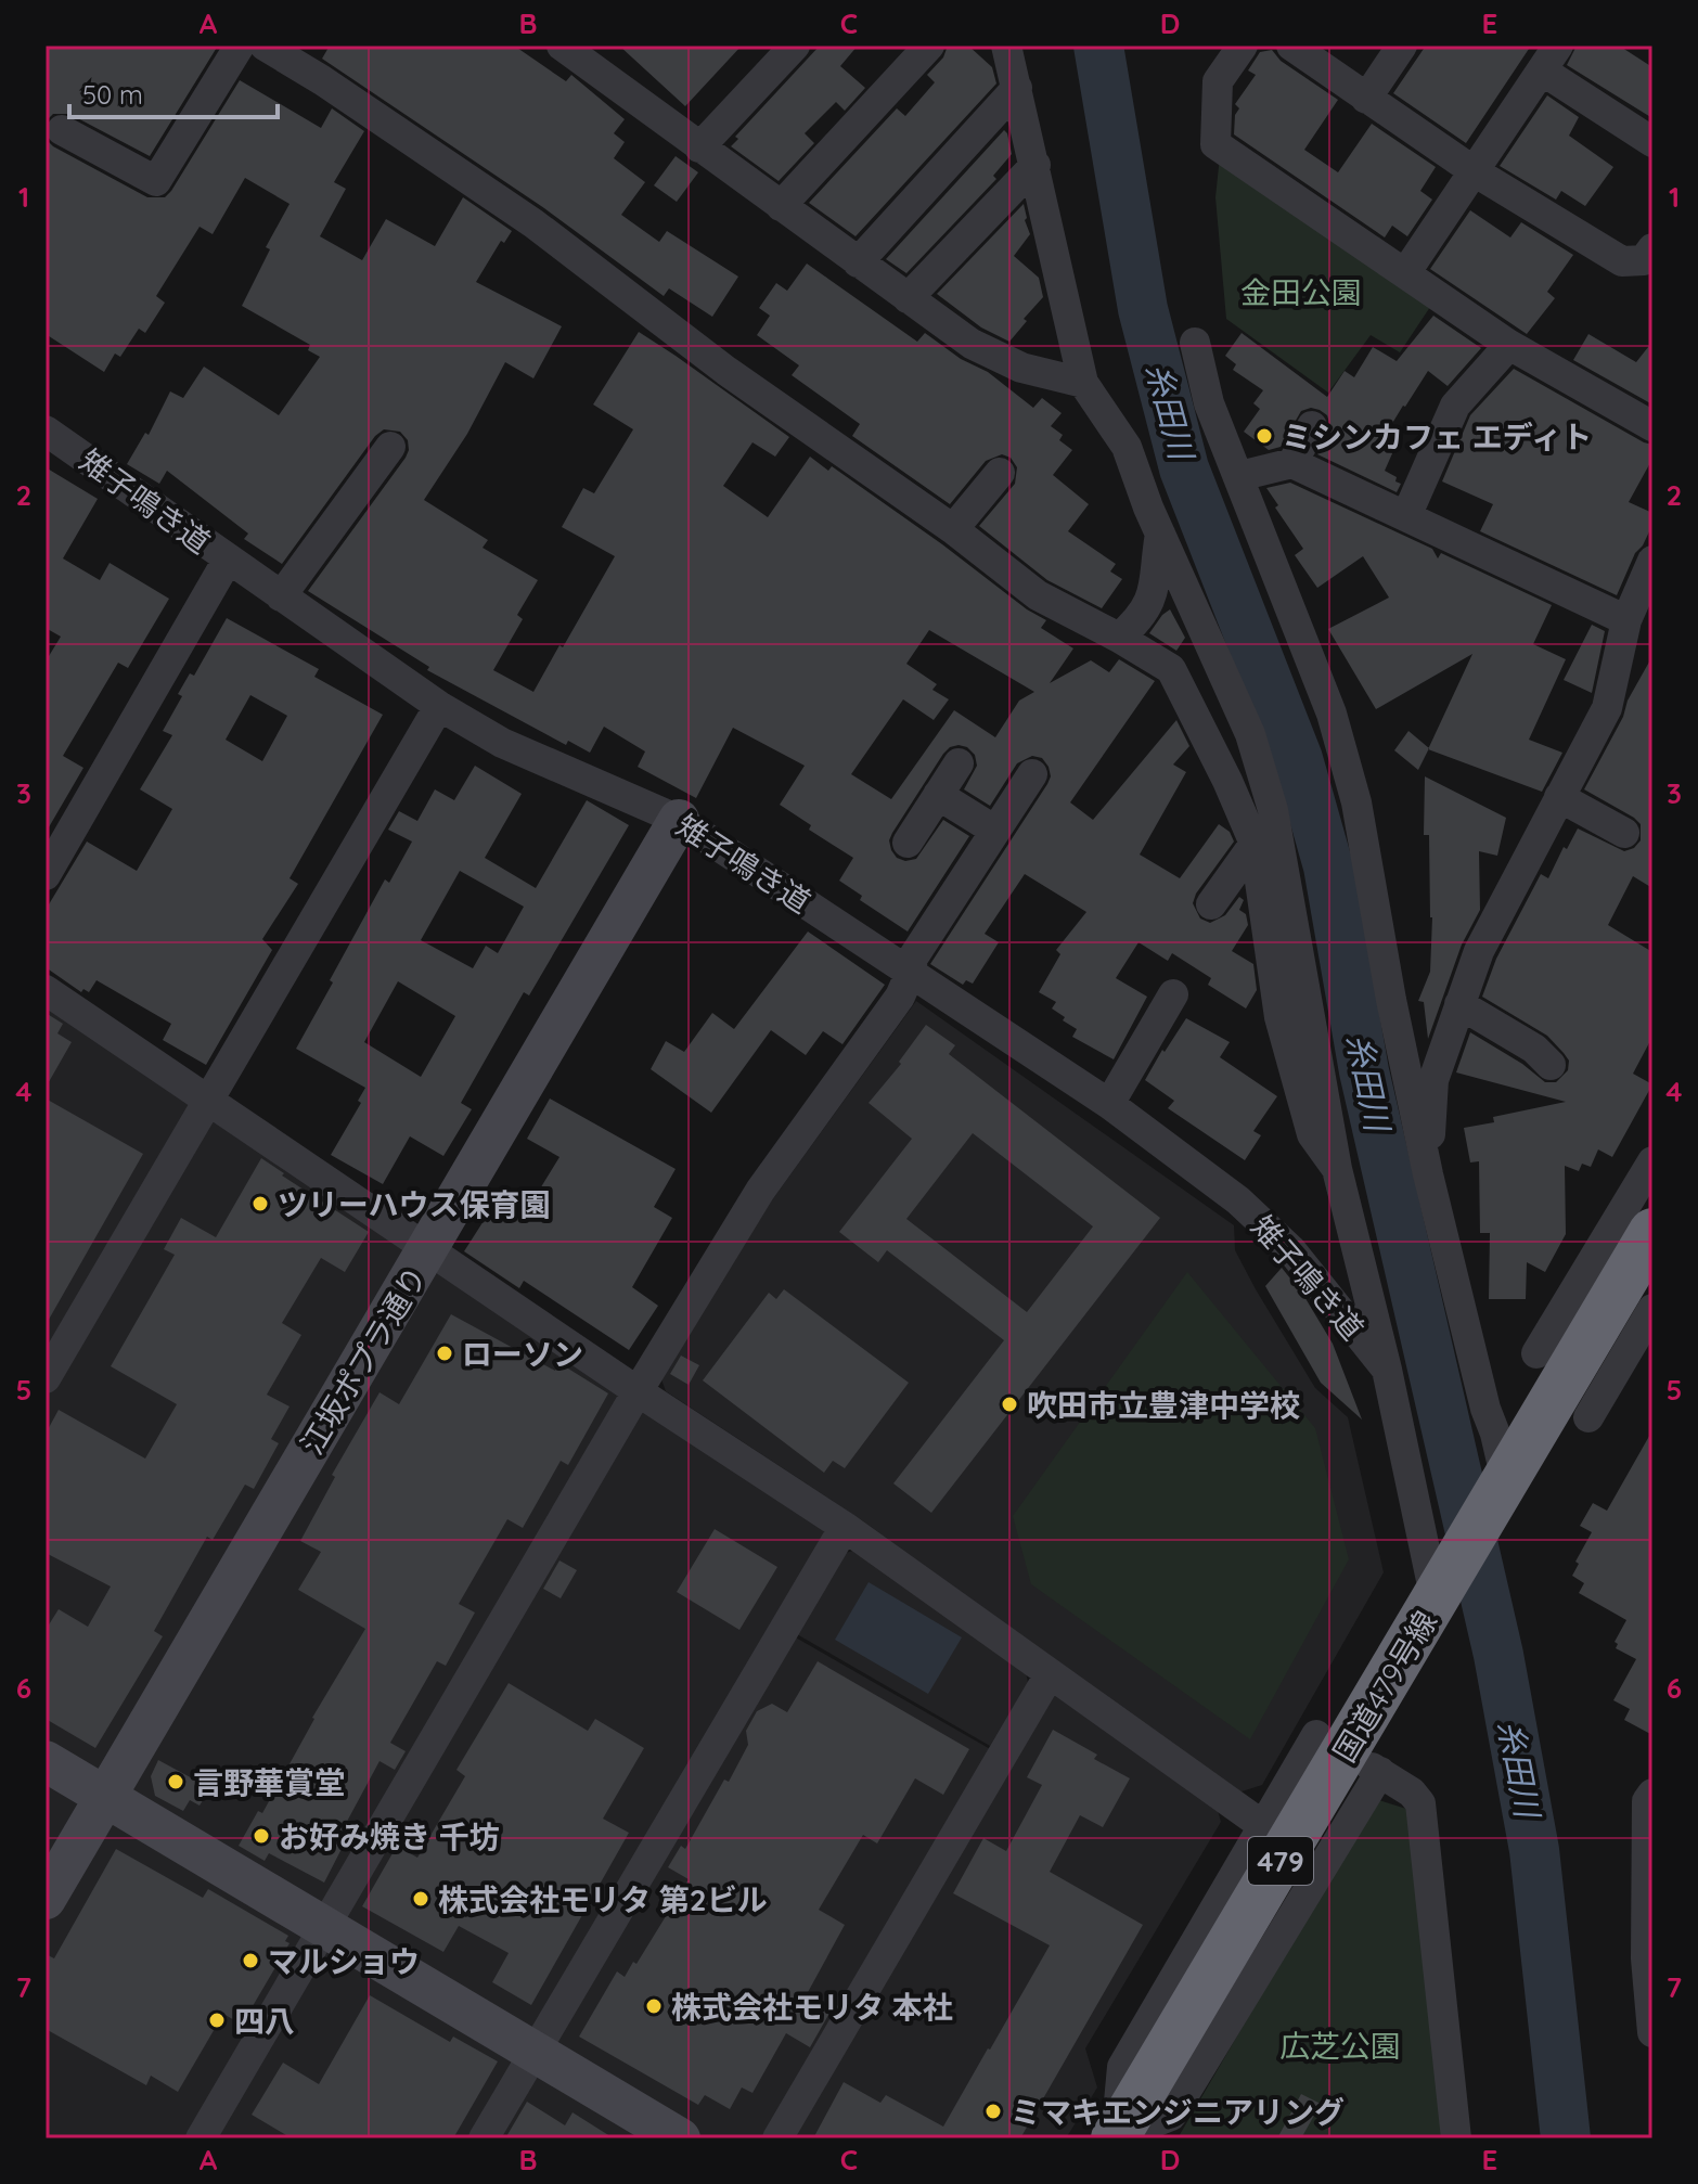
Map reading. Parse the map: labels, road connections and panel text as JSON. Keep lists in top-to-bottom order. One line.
{"streets":{"highway":["国道479号線","479"],"street":["雉子鳴き道","江坂ポプラ通り"]},"crossings":[["雉子鳴き道","江坂ポプラ通り"]],"water":["糸田川"],"parks":["金田公園","広芝公園"],"places":["ミシンカフェ エディト","ツリーハウス保育園","ローソン","吹田市立豊津中学校","言野華賞堂","お好み焼き 千坊","株式会社モリタ 第2ビル","マルショウ","株式会社モリタ 本社","四八","ミマキエンジニアリング"],"scale_bar":"50 m","grid":{"columns":["A","B","C","D","E"],"rows":["1","2","3","4","5","6","7"]}}
